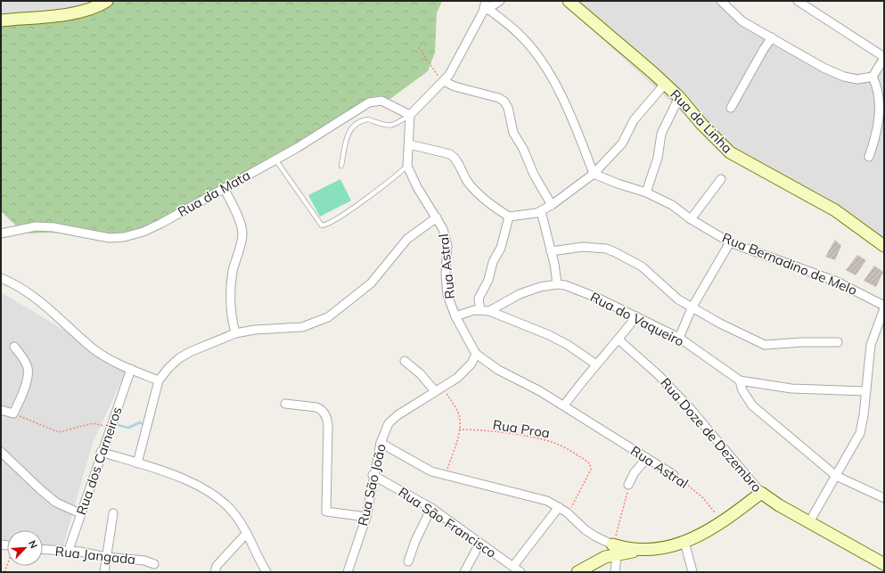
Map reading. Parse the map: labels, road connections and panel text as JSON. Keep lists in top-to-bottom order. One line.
{"streets":{"street":["Rua da Linha","Rua da Mata","Rua Bernadino de Melo","Rua Astral","Rua do Vaqueiro","Rua Doze de Dezembro","Rua dos Carneiros","Rua São João","Rua São Francisco","Rua Jangada"],"path":["Rua Proa"]},"crossings":[["Rua da Mata","Rua Astral"],["Rua Astral","Rua São João"],["Rua dos Carneiros","Rua Jangada"],["Rua São João","Rua São Francisco"]],"north":"top right"}
